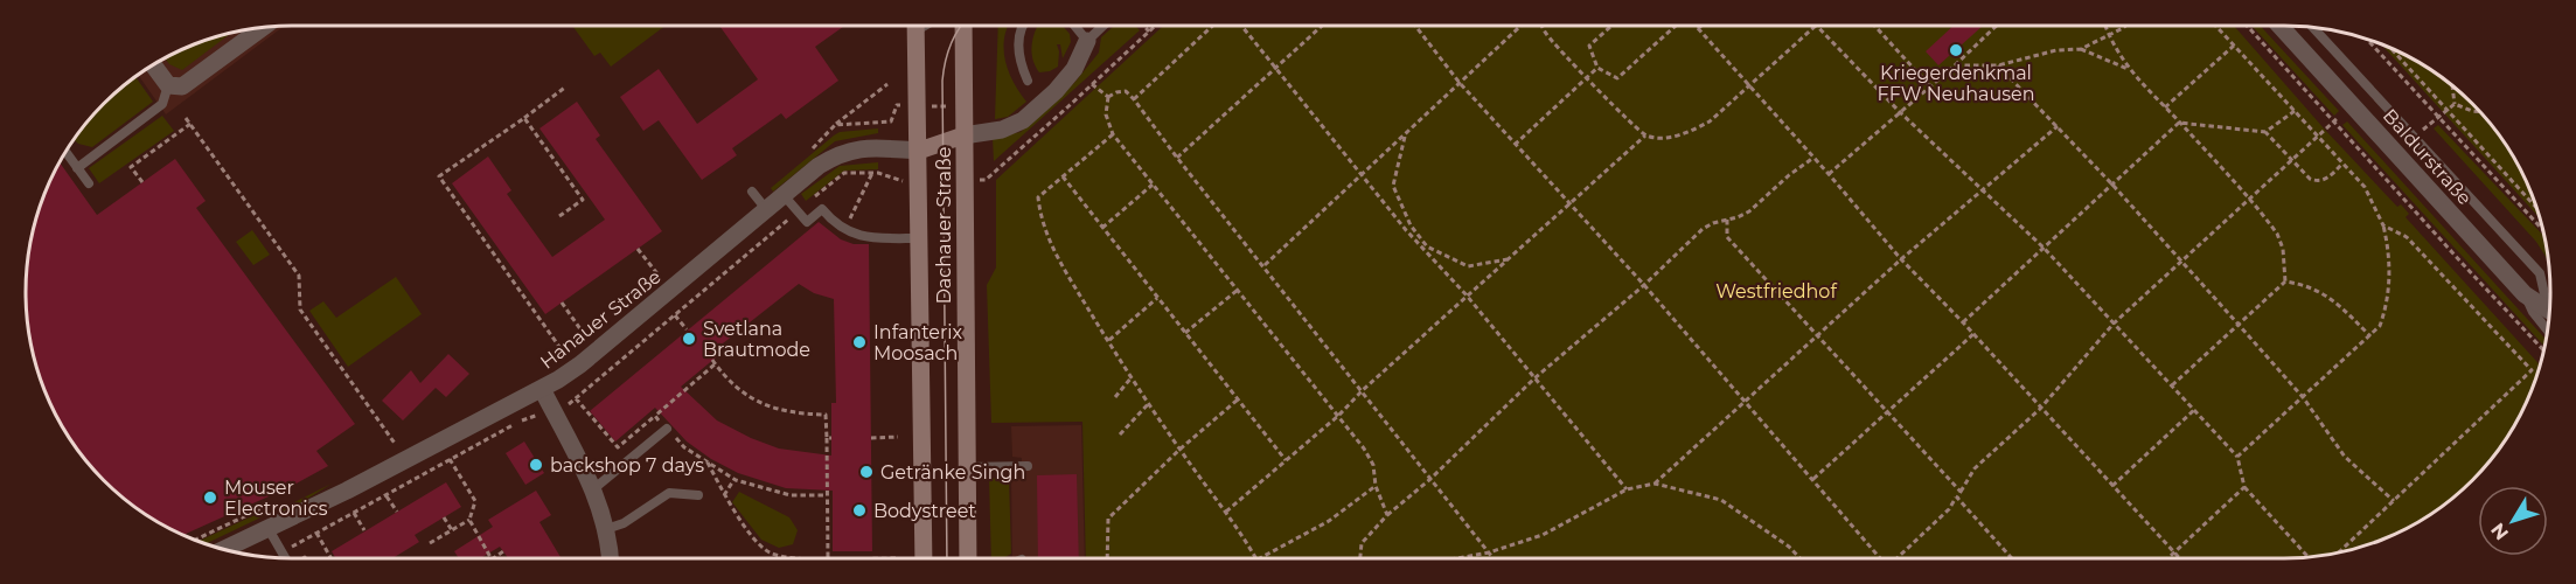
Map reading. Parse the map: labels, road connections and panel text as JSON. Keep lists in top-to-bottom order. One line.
{"streets":{"main road":["Dachauer Straße"],"street":["Baldurstraße","Hanauer Straße"]},"crossings":[["Dachauer Straße","Hanauer Straße"]],"parks":["Westfriedhof"],"places":["Kriegerdenkmal FFW Neuhausen","Svetlana Brautmode","Infanterix Moosach","backshop 7 days","Getränke Singh","Mouser Electronics","Bodystreet"],"north":"bottom left"}
